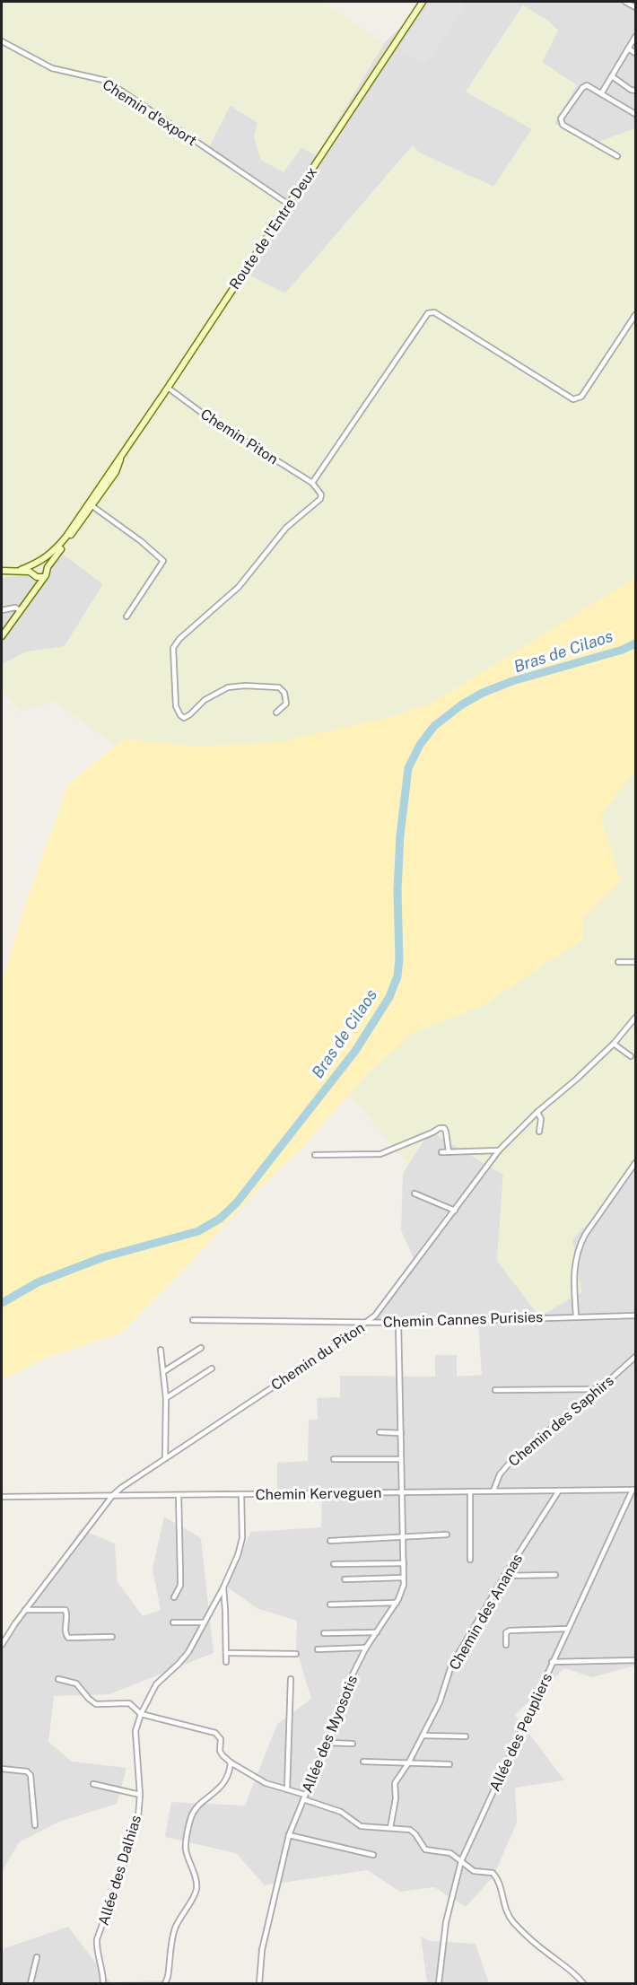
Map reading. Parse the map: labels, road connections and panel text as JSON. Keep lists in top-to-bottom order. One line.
{"streets":{"main road":["Route de l'Entre Deux"],"street":["Chemin d'export","Chemin Piton","Chemin Cannes Purisies","Chemin du Piton","Chemin des Saphirs","Chemin Kerveguen","Chemin des Ananas","Allée des Peupliers","Allée des Myosotis","Allée des Dalhias"]},"crossings":[["Chemin d'export","Route de l'Entre Deux"],["Route de l'Entre Deux","Chemin Piton"],["Chemin Cannes Purisies","Chemin du Piton"],["Chemin Cannes Purisies","Allée des Myosotis"],["Chemin du Piton","Chemin Kerveguen"],["Chemin des Saphirs","Chemin Kerveguen"],["Chemin Kerveguen","Chemin des Ananas"],["Chemin Kerveguen","Allée des Peupliers"],["Chemin Kerveguen","Allée des Myosotis"],["Chemin Kerveguen","Allée des Dalhias"]],"water":["Bras de Cilaos"]}
